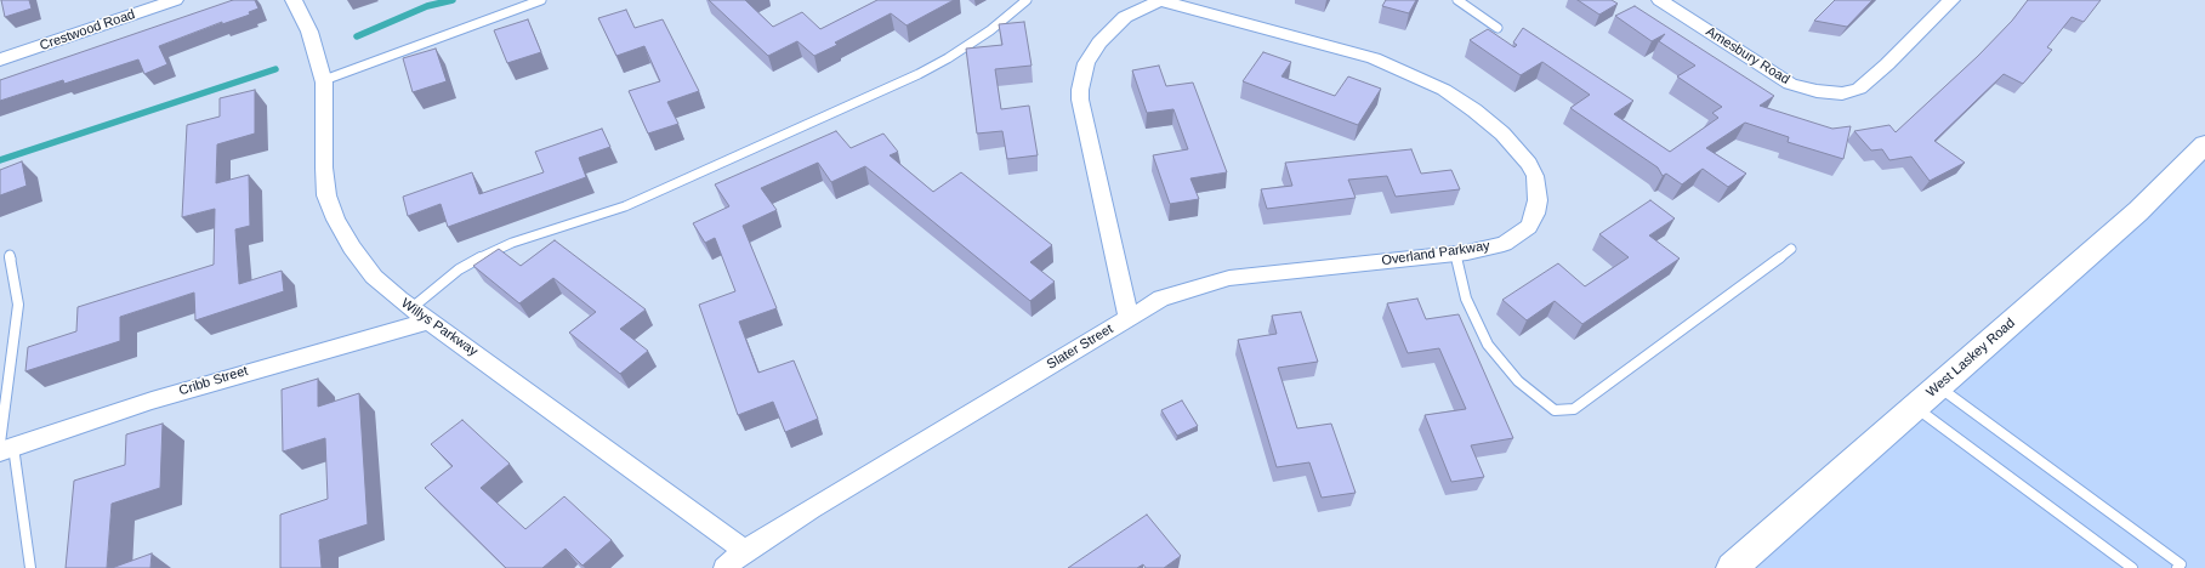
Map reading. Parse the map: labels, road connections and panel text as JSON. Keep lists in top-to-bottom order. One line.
{"streets":{"main road":["West Laskey Road"],"street":["Crestwood Road","Amesbury Road","Overland Parkway","Willys Parkway","Slater Street","Cribb Street"]},"crossings":[["Overland Parkway","Slater Street"],["Willys Parkway","Slater Street"],["Willys Parkway","Cribb Street"]]}
